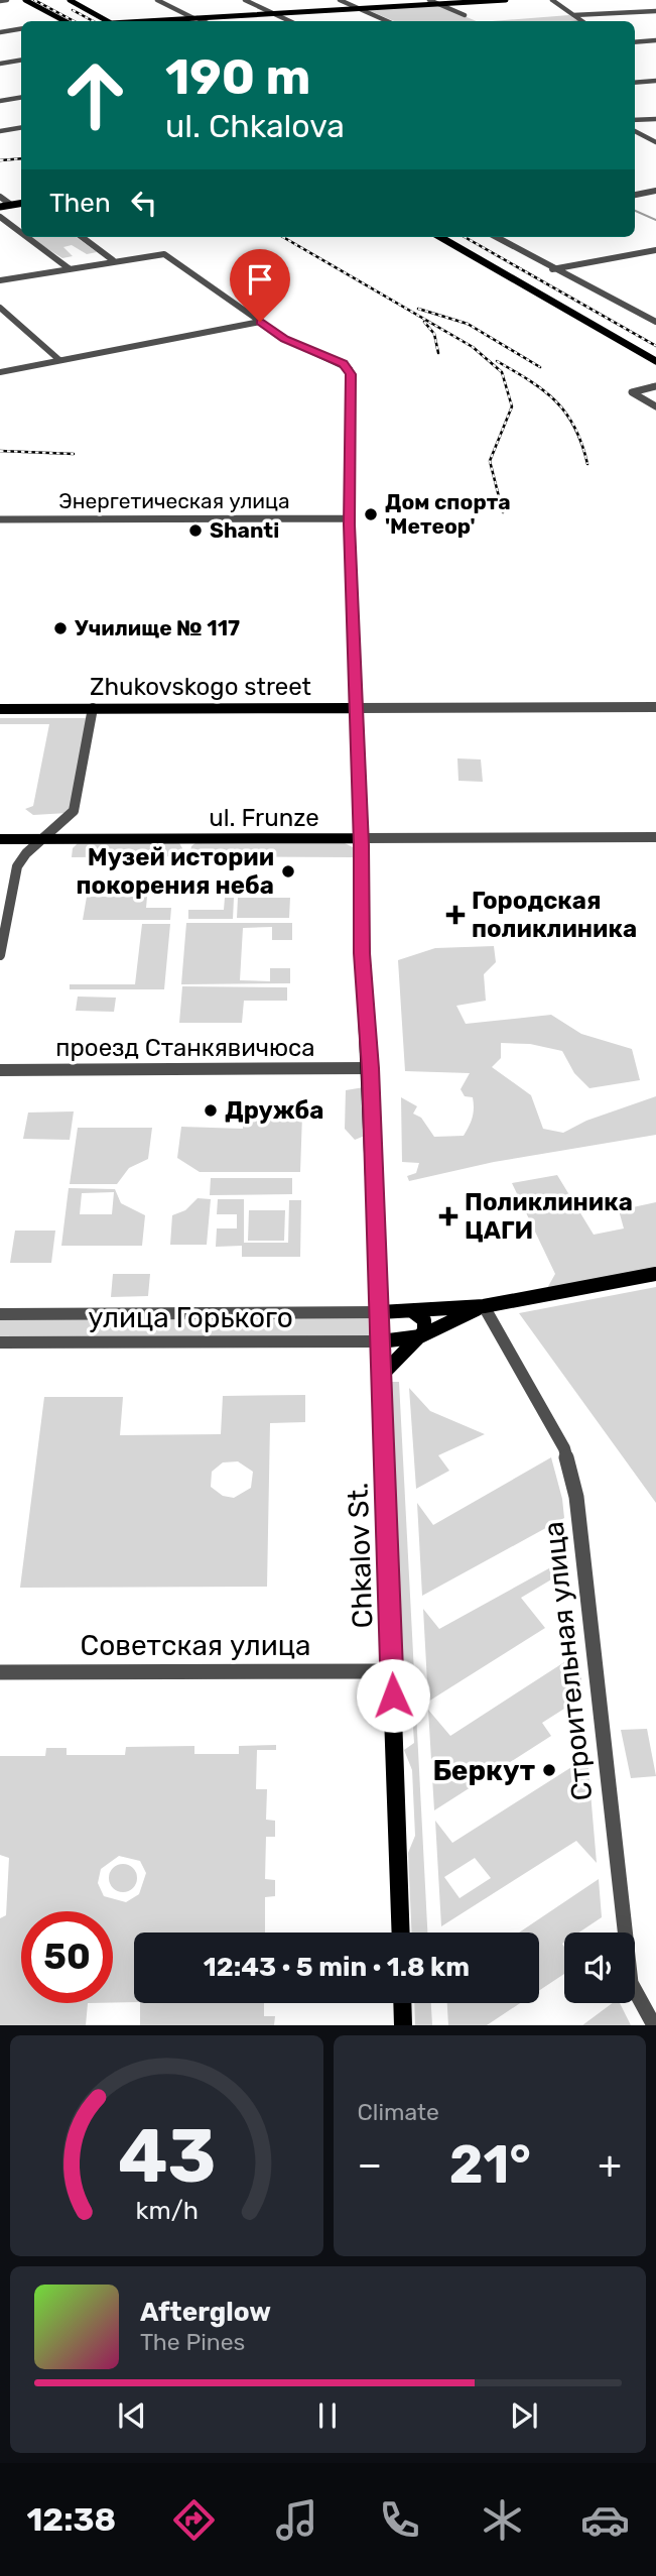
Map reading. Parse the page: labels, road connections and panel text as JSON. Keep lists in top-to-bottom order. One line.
{"streets":{"main road":["Zhukovskogo street","ul. Frunze","Chkalov St."],"street":["Энергетическая улица","проезд Станкявичюса","улица Горького","Советская улица","Строительная улица"]},"crossings":[["улица Горького","Chkalov St."],["Chkalov St.","Советская улица"]],"places":{"other":["Дом спорта 'Метеор'","Shanti","Училище № 117","Музей истории покорения неба","Дружба","Беркут"],"health":["Городская поликлиника","Поликлиника ЦАГИ"]},"page":{"turn":["190 m","ul. Chkalova"],"then":"Then","limit":"50","trip":"12:43 · 5 min · 1.8 km","tile":"Climate","heat":["−","21°","+"],"song":["Afterglow","The Pines"],"tabs":"12:38","gauge":["43","km/h"]}}
